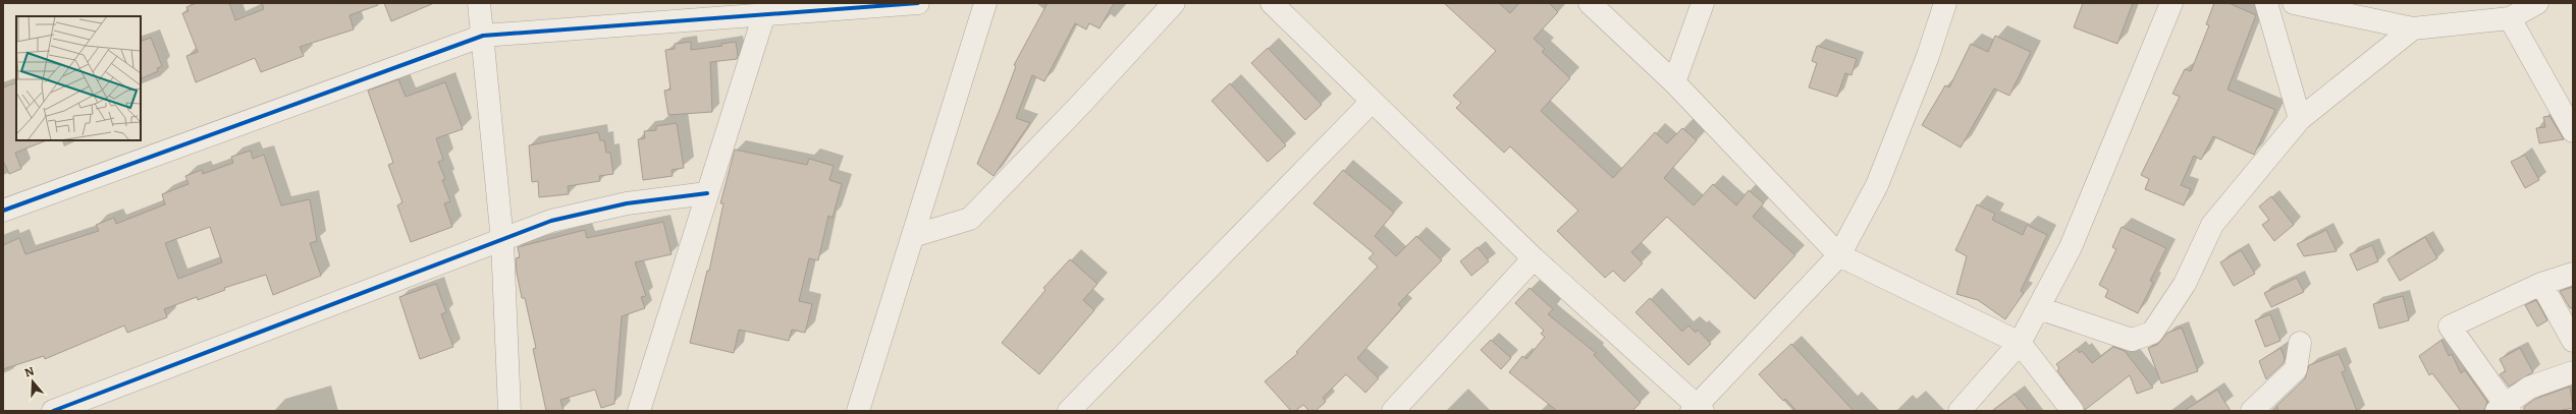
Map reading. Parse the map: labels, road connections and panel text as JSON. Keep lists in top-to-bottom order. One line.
{"north":"top"}
